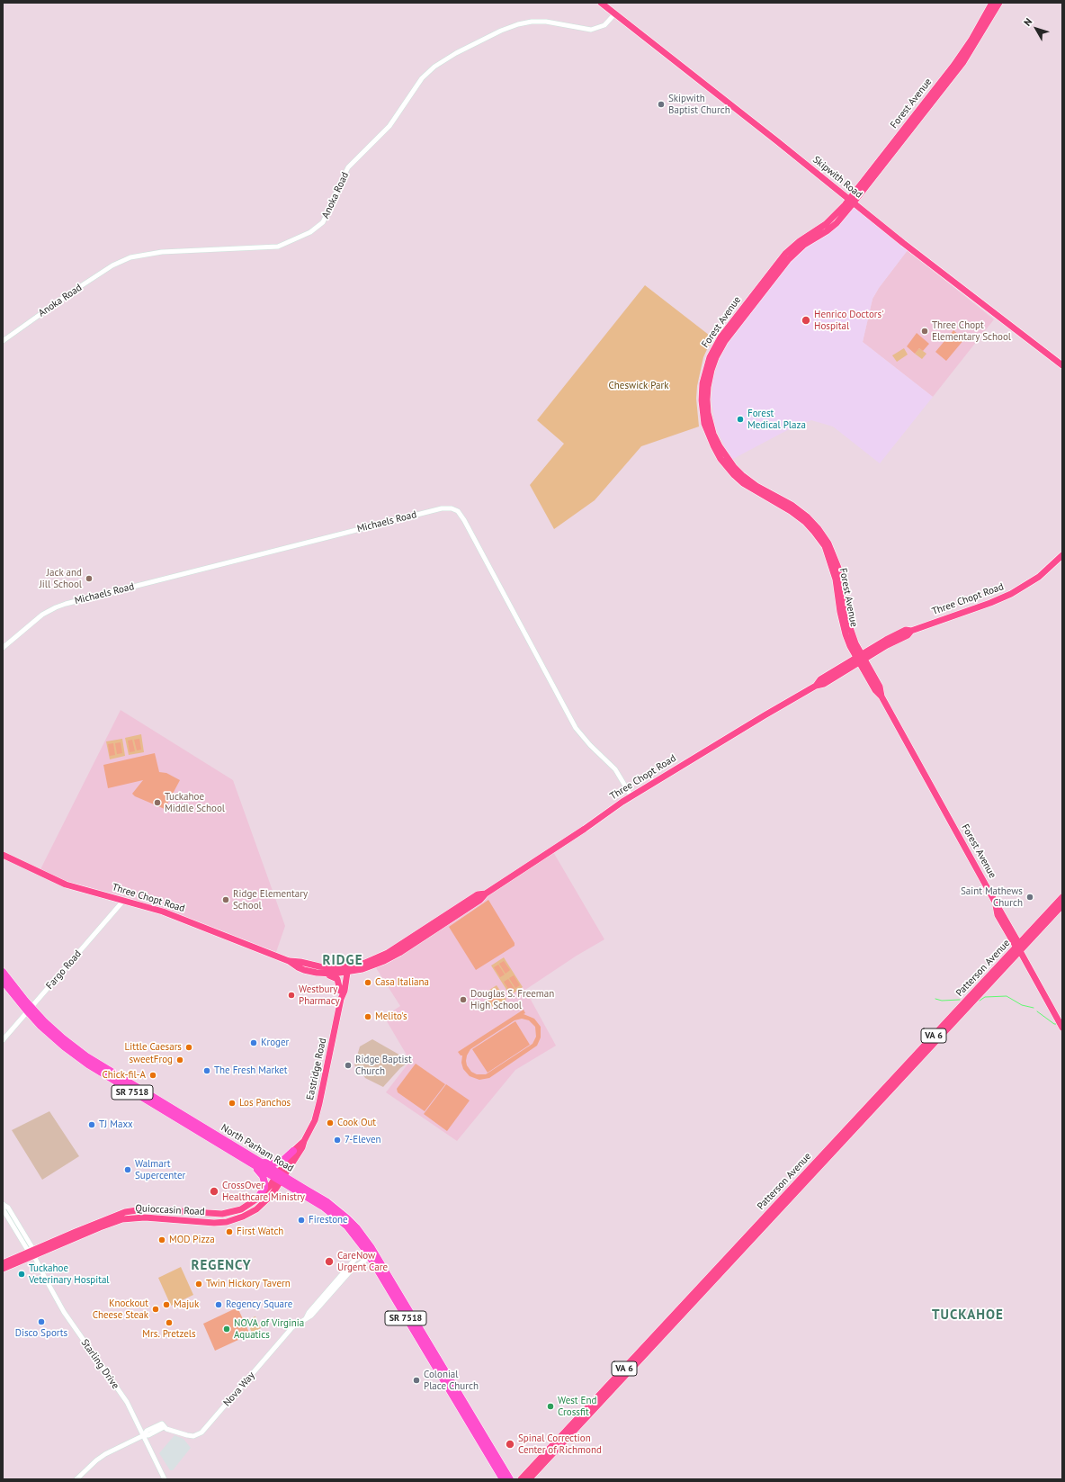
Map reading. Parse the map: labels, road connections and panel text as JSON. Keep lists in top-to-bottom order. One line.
{"streets":{"highway":["SR 7518","North Parham Road"],"main road":["Forest Avenue","Skipwith Road","Three Chopt Road","Patterson Avenue","VA 6","Eastridge Road","Quioccasin Road"],"street":["Anoka Road","Michaels Road","Fargo Road","Starling Drive","Nova Way"]},"crossings":[["Forest Avenue","Skipwith Road"],["Forest Avenue","Three Chopt Road"],["Forest Avenue","Patterson Avenue"],["Skipwith Road","Anoka Road"],["Michaels Road","Three Chopt Road"],["Three Chopt Road","Fargo Road"],["Three Chopt Road","Eastridge Road"],["Fargo Road","North Parham Road"],["Eastridge Road","North Parham Road"],["Eastridge Road","Quioccasin Road"],["North Parham Road","Quioccasin Road"],["Quioccasin Road","Starling Drive"],["Starling Drive","Nova Way"]],"districts":["RIDGE","REGENCY","TUCKAHOE"],"parks":["Cheswick Park"],"places":["Skipwith Baptist Church","Henrico Doctors' Hospital","Three Chopt Elementary School","Forest Medical Plaza","Jack and Jill School","Tuckahoe Middle School","Saint Mathews Church","Ridge Elementary School","Casa Italiana","Westbury Pharmacy","Douglas S. Freeman High School","Melito's","Kroger","Little Caesars","sweetFrog","Ridge Baptist Church","The Fresh Market","Chick-fil-A","Los Panchos","Cook Out","TJ Maxx","7-Eleven","Walmart Supercenter","CrossOver Healthcare Ministry","Firestone","First Watch","MOD Pizza","CareNow Urgent Care","Tuckahoe Veterinary Hospital","Twin Hickory Tavern","Majuk","Regency Square","Knockout Cheese Steak","Disco Sports","Mrs. Pretzels","NOVA of Virginia Aquatics","Colonial Place Church","West End Crossfit","Spinal Correction Center of Richmond"],"north":"top left"}
